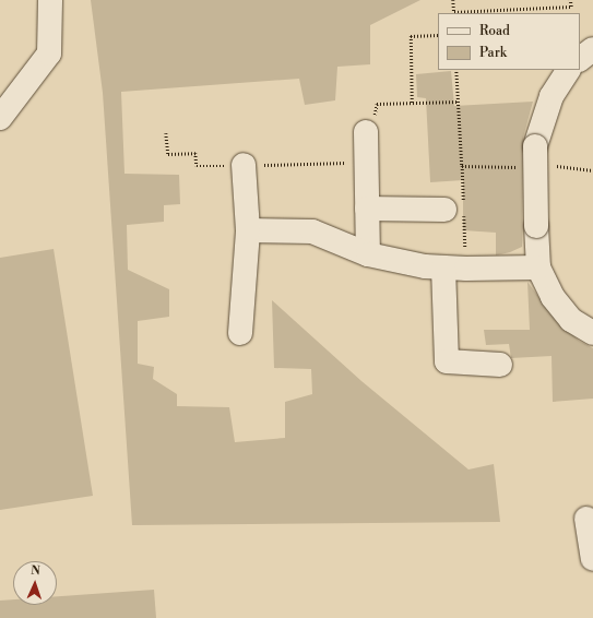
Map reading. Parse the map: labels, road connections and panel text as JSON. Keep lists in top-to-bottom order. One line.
{"legend":["Road","Park"],"north":"top"}
